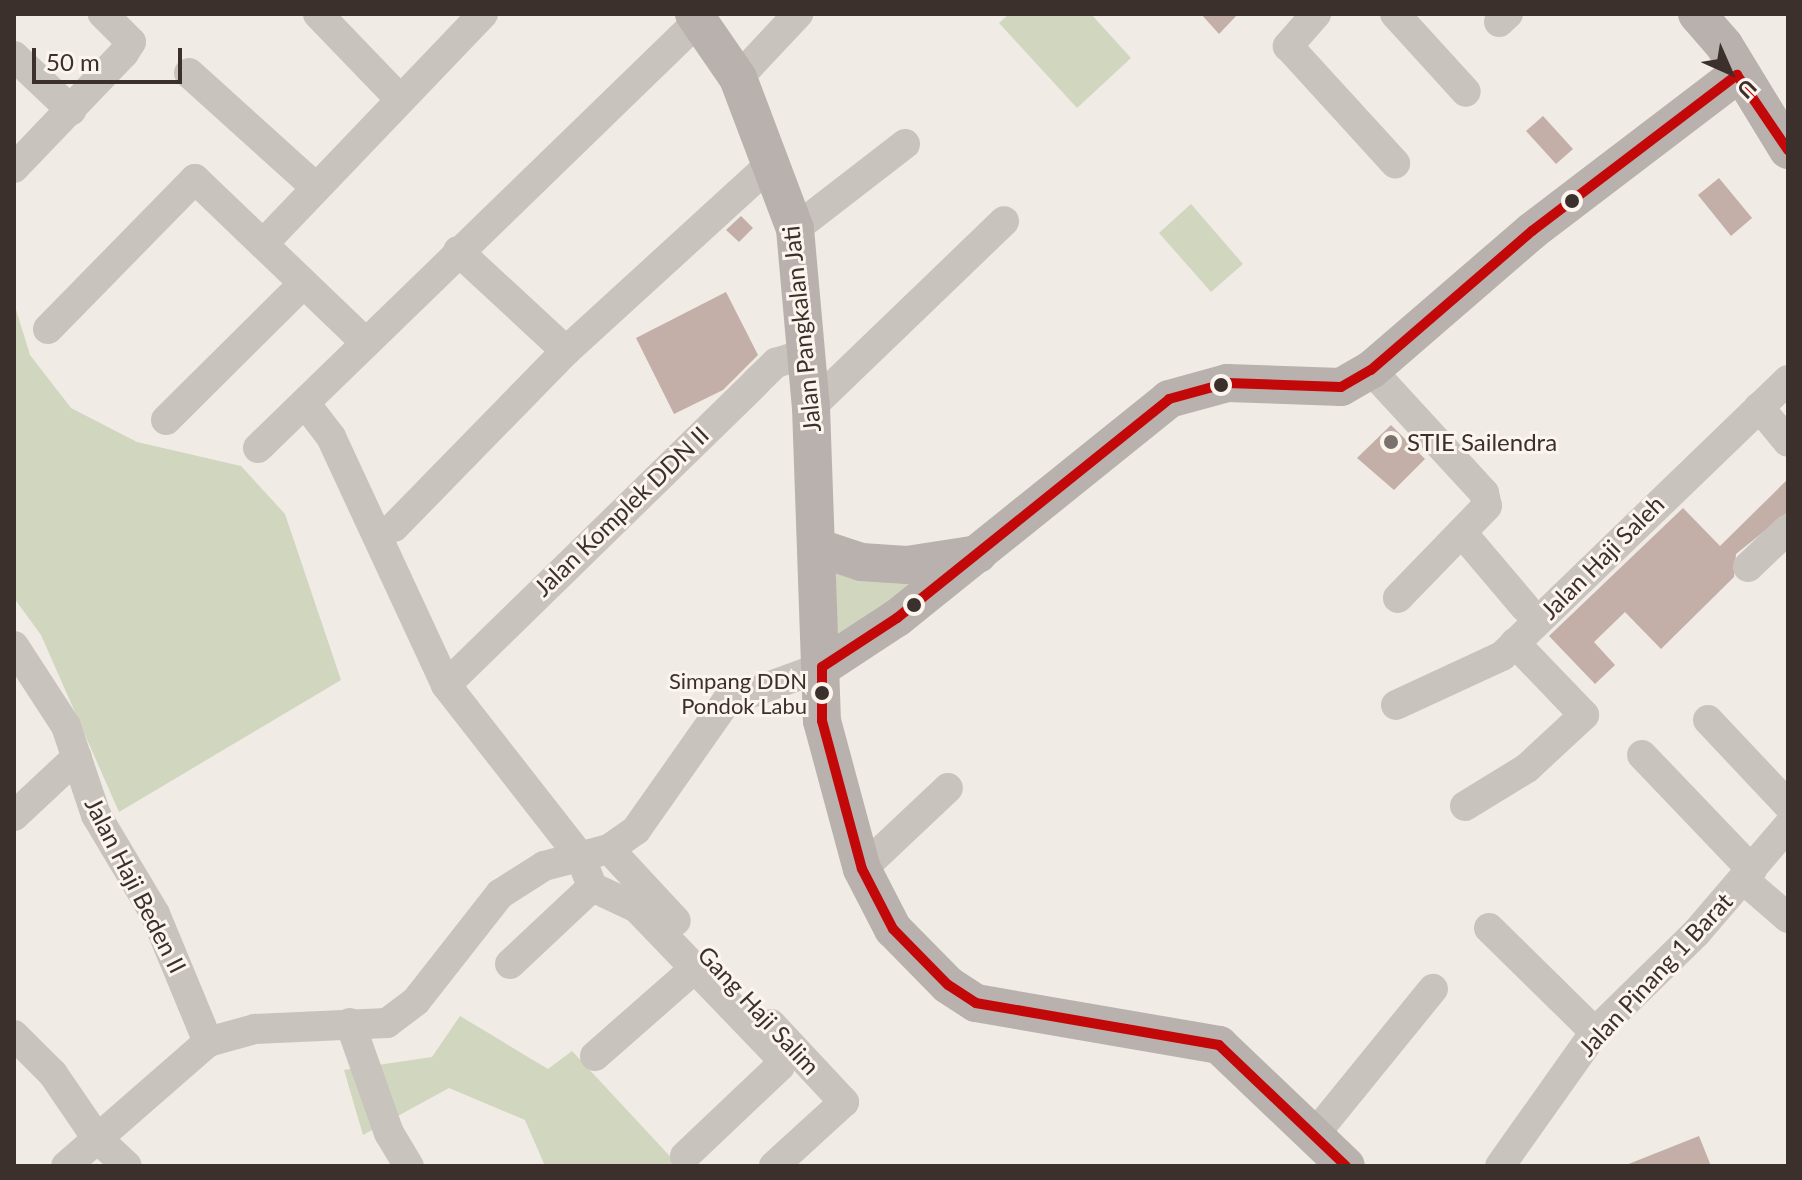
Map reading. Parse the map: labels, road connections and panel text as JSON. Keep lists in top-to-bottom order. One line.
{"streets":{"main road":["Jalan Pangkalan Jati"],"street":["Jalan Komplek DDN II","Jalan Haji Saleh","Jalan Haji Beden II","Jalan Pinang 1 Barat","Gang Haji Salim"]},"crossings":[["Jalan Pangkalan Jati","Jalan Komplek DDN II"]],"places":["STIE Sailendra","Simpang DDN Pondok Labu"],"scale_bar":"50 m","north":"bottom right"}
